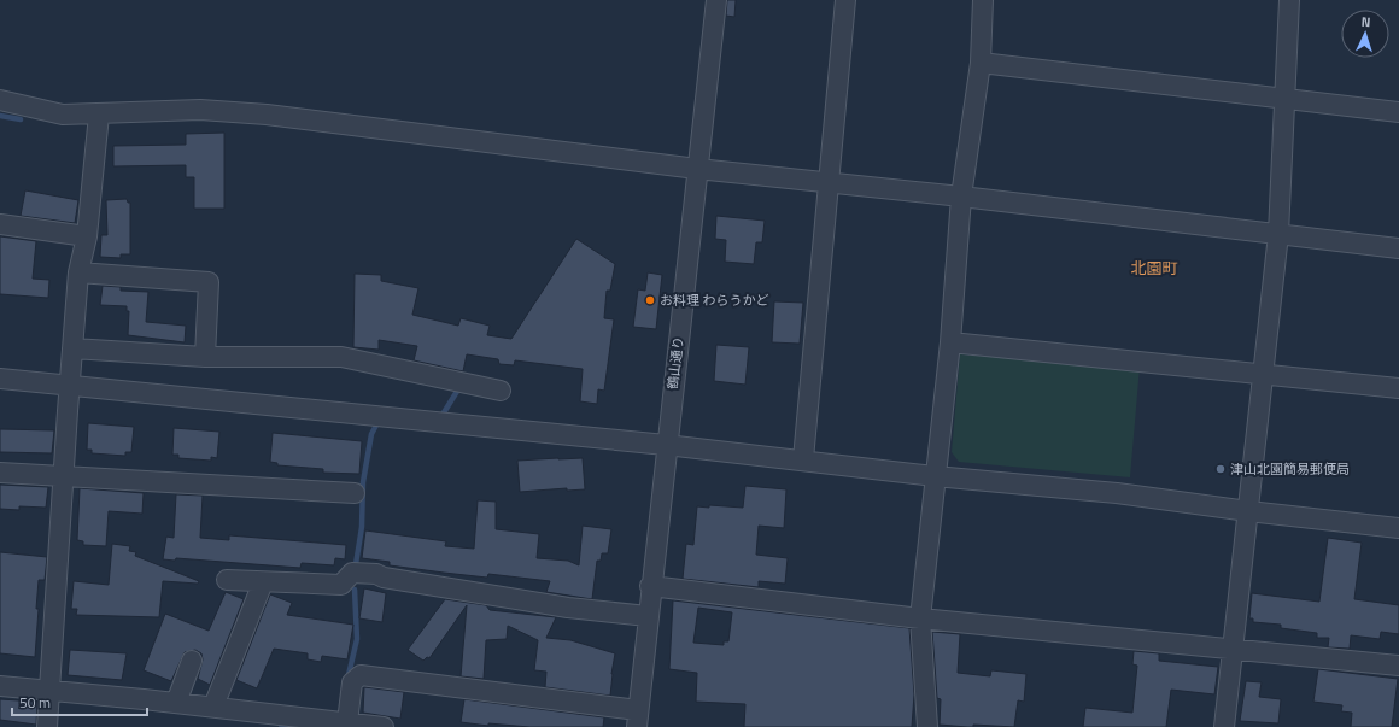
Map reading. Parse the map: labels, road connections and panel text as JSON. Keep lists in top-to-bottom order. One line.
{"streets":{"street":["鶴山通り"]},"districts":["北園町"],"places":["お料理 わらうかど","津山北園簡易郵便局"],"scale_bar":"50 m","north":"top"}
